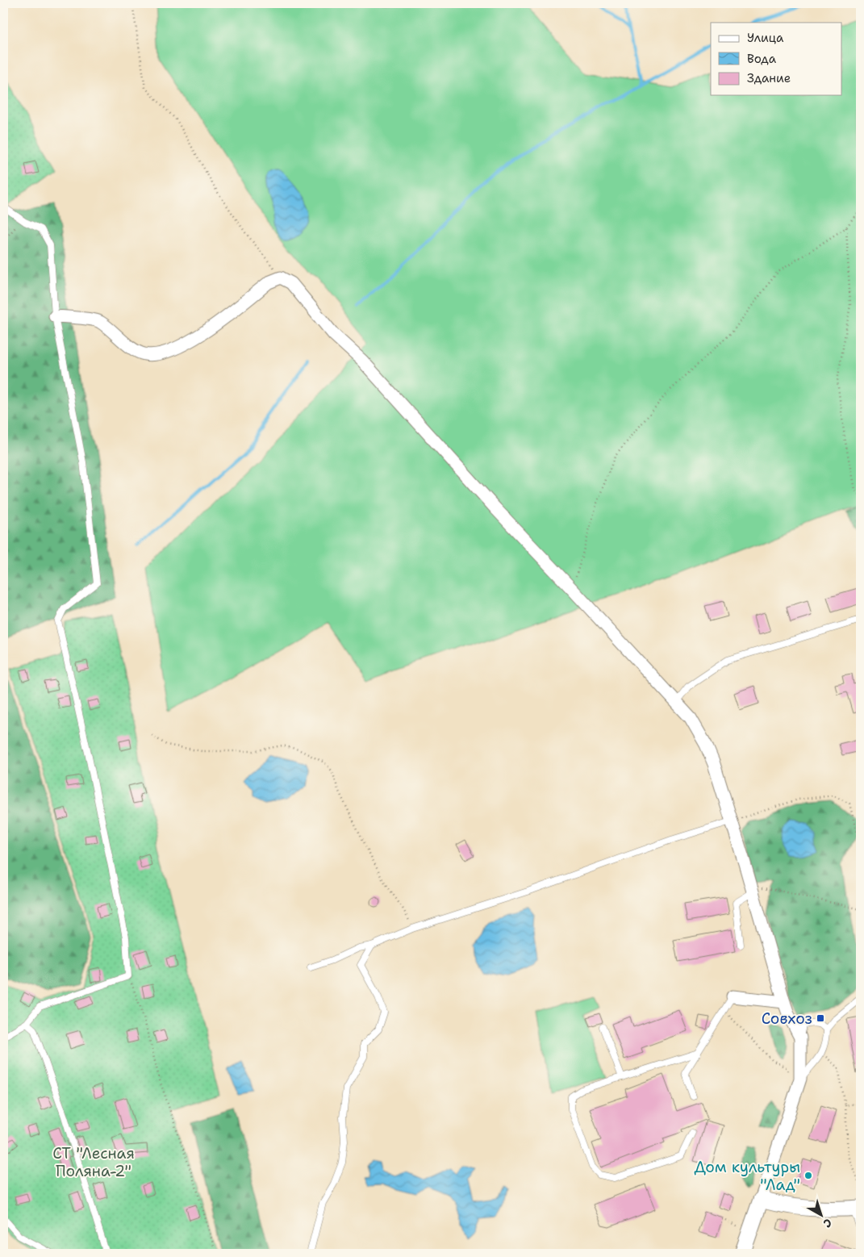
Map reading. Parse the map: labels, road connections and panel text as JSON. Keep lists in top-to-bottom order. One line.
{"parks":["СТ \"Лесная Поляна-2\""],"places":{"transit":["Совхоз"],"other":["Дом культуры \"Лад\""]},"legend":["Улица","Вода","Здание"],"north":"bottom right"}
